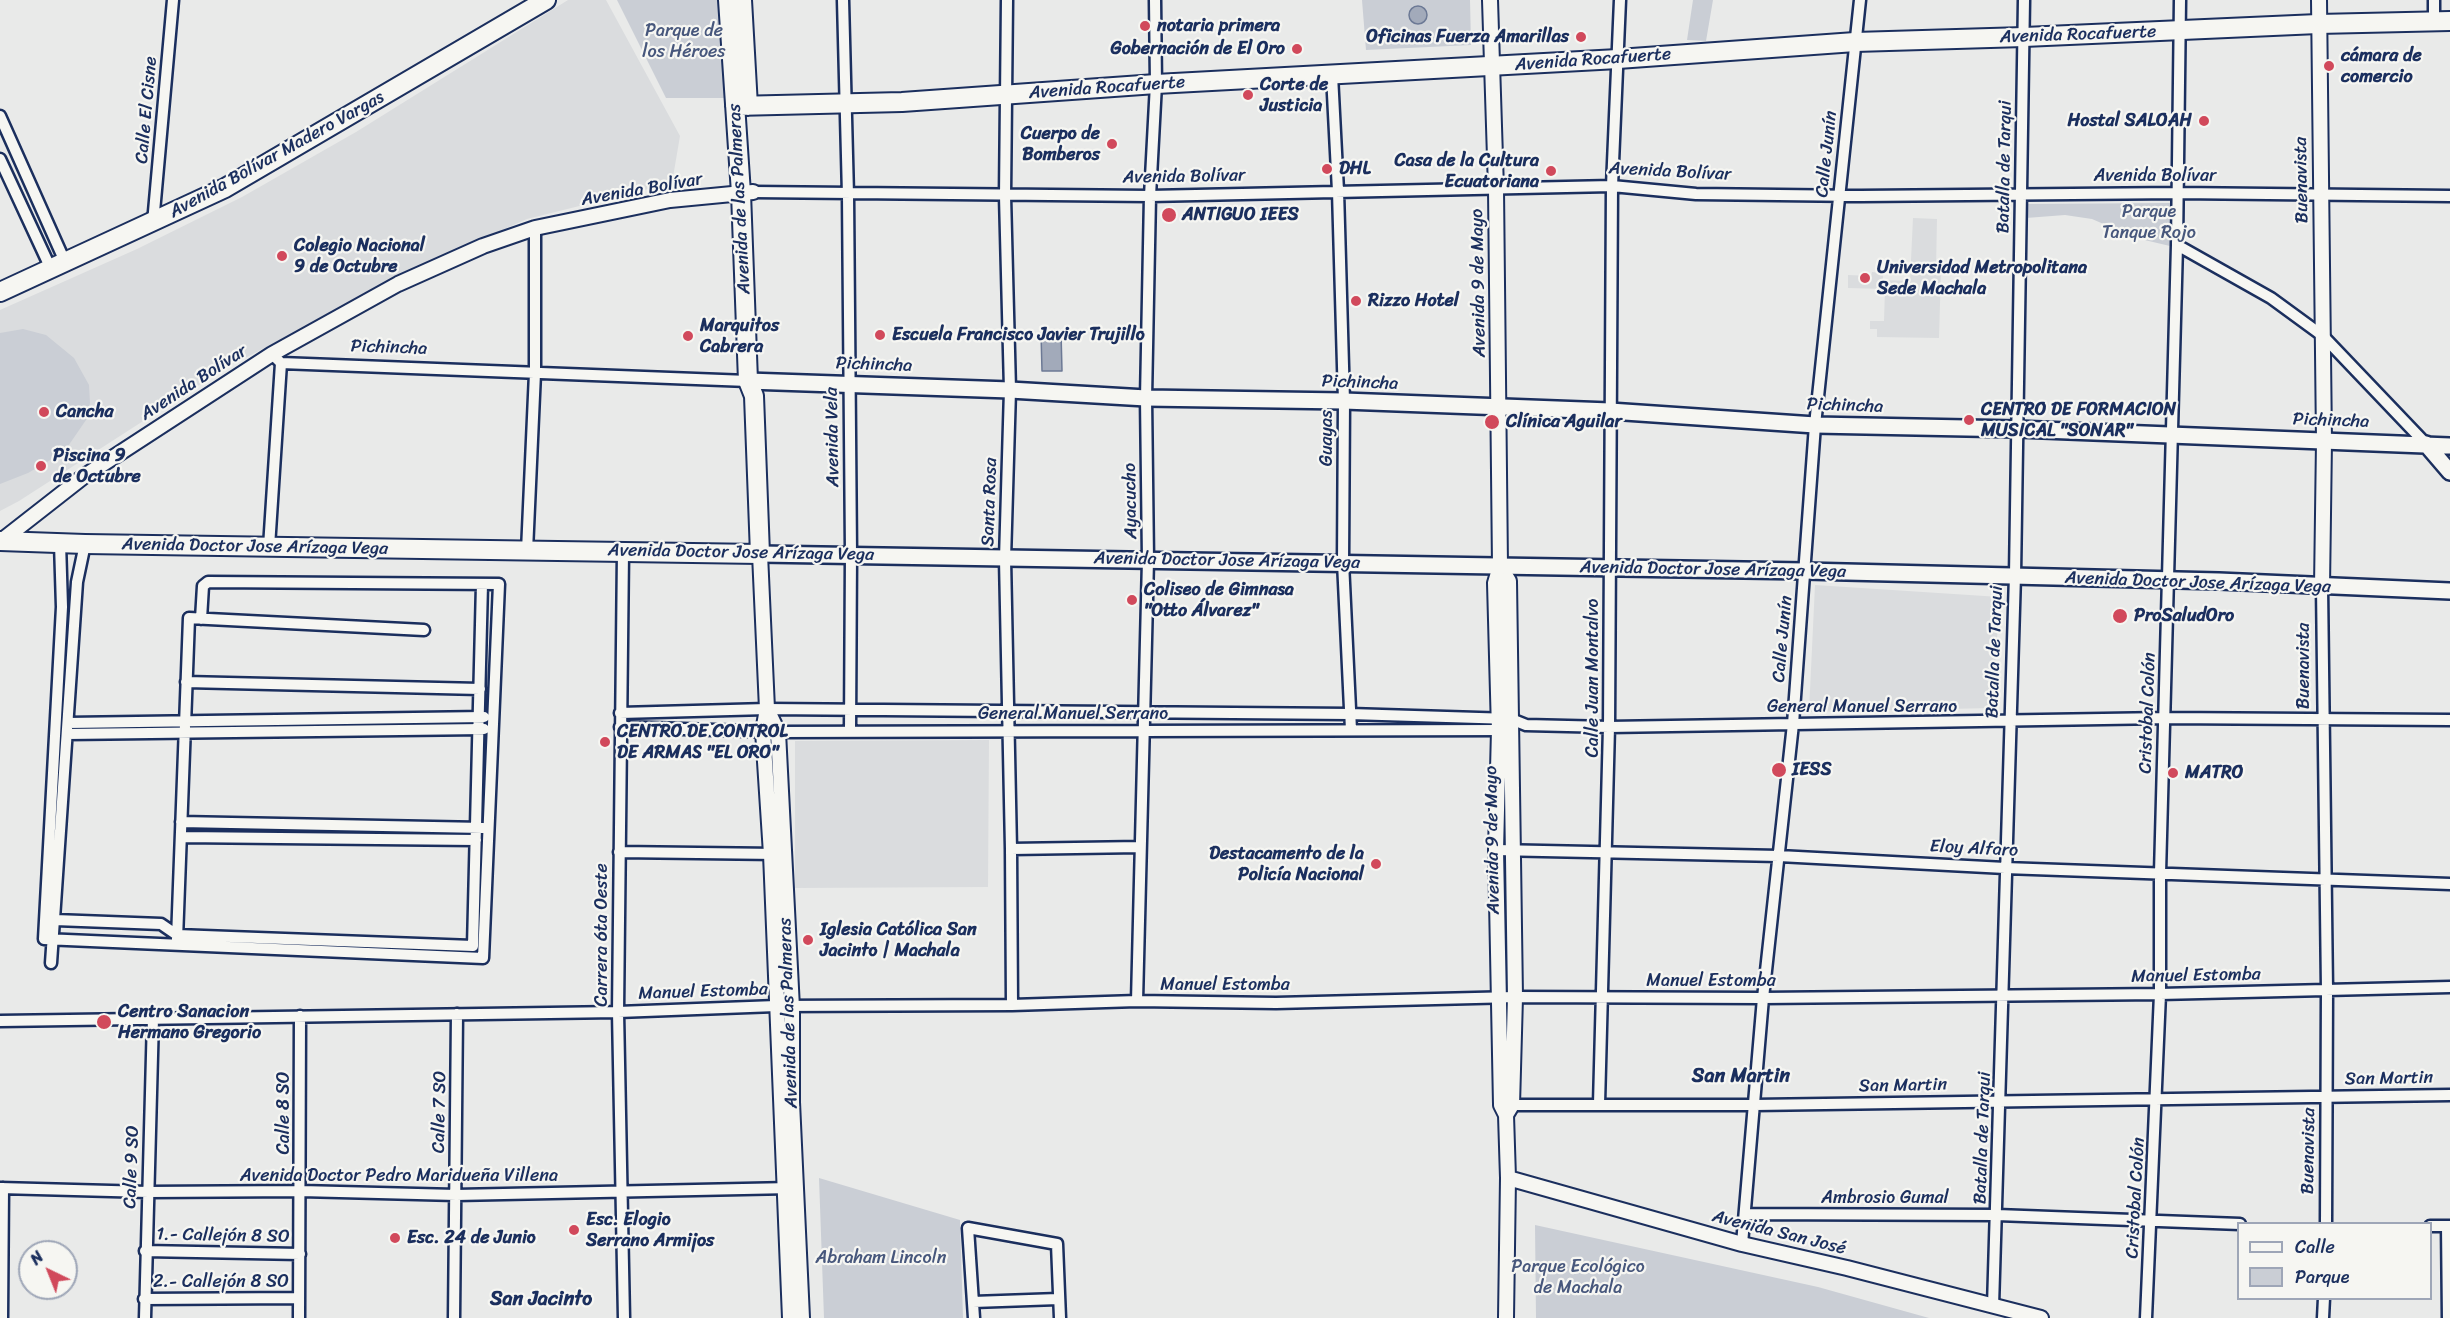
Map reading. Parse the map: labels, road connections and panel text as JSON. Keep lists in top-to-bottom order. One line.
{"streets":{"main road":["Avenida Rocafuerte","Avenida Bolívar Madero Vargas","Avenida de las Palmeras","Pichincha","Avenida Doctor Jose Arízaga Vega"],"street":["Calle El Cisne","Calle Junín","Batalla de Tarqui","Avenida Bolívar","Buenavista","Avenida 9 de Mayo","Avenida Vela","Guayas","Ayacucho","Santa Rosa","Calle Juan Montalvo","General Manuel Serrano","Cristobal Colón","Eloy Alfaro","Carrera 6ta Oeste","Manuel Estomba","San Martin","Calle 7 SO","Calle 8 SO","Calle 9 SO","Avenida Doctor Pedro Maridueña Villena","Ambrosio Gumal","Avenida San José","1.- Callejón 8 SO","2.- Callejón 8 SO"]},"crossings":[["Avenida Rocafuerte","Calle Junín"],["Avenida Rocafuerte","Batalla de Tarqui"],["Avenida Rocafuerte","Buenavista"],["Avenida Rocafuerte","Avenida de las Palmeras"],["Avenida Rocafuerte","Avenida 9 de Mayo"],["Avenida Rocafuerte","Avenida Vela"],["Avenida Rocafuerte","Guayas"],["Avenida Rocafuerte","Ayacucho"],["Avenida Rocafuerte","Santa Rosa"],["Avenida Rocafuerte","Calle Juan Montalvo"],["Avenida Rocafuerte","Cristobal Colón"],["Calle El Cisne","Avenida Bolívar Madero Vargas"],["Calle Junín","Avenida Bolívar"],["Calle Junín","Pichincha"],["Calle Junín","Avenida Doctor Jose Arízaga Vega"],["Calle Junín","General Manuel Serrano"],["Calle Junín","Eloy Alfaro"],["Calle Junín","Manuel Estomba"],["Calle Junín","San Martin"],["Calle Junín","Ambrosio Gumal"],["Calle Junín","Avenida San José"],["Batalla de Tarqui","Avenida Bolívar"],["Batalla de Tarqui","Pichincha"],["Batalla de Tarqui","Avenida Doctor Jose Arízaga Vega"],["Batalla de Tarqui","General Manuel Serrano"],["Batalla de Tarqui","Eloy Alfaro"],["Batalla de Tarqui","Manuel Estomba"],["Batalla de Tarqui","San Martin"],["Batalla de Tarqui","Ambrosio Gumal"],["Batalla de Tarqui","Avenida San José"],["Avenida Bolívar","Buenavista"],["Avenida Bolívar","Avenida de las Palmeras"],["Avenida Bolívar","Avenida 9 de Mayo"],["Avenida Bolívar","Pichincha"],["Avenida Bolívar","Avenida Vela"],["Avenida Bolívar","Guayas"],["Avenida Bolívar","Ayacucho"],["Avenida Bolívar","Santa Rosa"],["Avenida Bolívar","Avenida Doctor Jose Arízaga Vega"],["Avenida Bolívar","Calle Juan Montalvo"],["Avenida Bolívar","Cristobal Colón"],["Buenavista","Pichincha"],["Buenavista","Avenida Doctor Jose Arízaga Vega"],["Buenavista","General Manuel Serrano"],["Buenavista","Eloy Alfaro"],["Buenavista","Manuel Estomba"],["Buenavista","San Martin"],["Avenida de las Palmeras","Pichincha"],["Avenida de las Palmeras","Avenida Doctor Jose Arízaga Vega"],["Avenida de las Palmeras","General Manuel Serrano"],["Avenida de las Palmeras","Manuel Estomba"],["Avenida de las Palmeras","Avenida Doctor Pedro Maridueña Villena"],["Avenida 9 de Mayo","Pichincha"],["Avenida 9 de Mayo","Avenida Doctor Jose Arízaga Vega"],["Avenida 9 de Mayo","General Manuel Serrano"],["Avenida 9 de Mayo","Eloy Alfaro"],["Avenida 9 de Mayo","Manuel Estomba"],["Avenida 9 de Mayo","San Martin"],["Avenida 9 de Mayo","Avenida San José"],["Pichincha","Avenida Vela"],["Pichincha","Guayas"],["Pichincha","Ayacucho"],["Pichincha","Santa Rosa"],["Pichincha","Calle Juan Montalvo"],["Pichincha","Cristobal Colón"],["Avenida Vela","Avenida Doctor Jose Arízaga Vega"],["Avenida Vela","General Manuel Serrano"],["Guayas","Avenida Doctor Jose Arízaga Vega"],["Guayas","General Manuel Serrano"],["Ayacucho","Avenida Doctor Jose Arízaga Vega"],["Ayacucho","General Manuel Serrano"],["Ayacucho","Manuel Estomba"],["Santa Rosa","Avenida Doctor Jose Arízaga Vega"],["Santa Rosa","General Manuel Serrano"],["Santa Rosa","Manuel Estomba"],["Avenida Doctor Jose Arízaga Vega","Calle Juan Montalvo"],["Avenida Doctor Jose Arízaga Vega","Cristobal Colón"],["Avenida Doctor Jose Arízaga Vega","Carrera 6ta Oeste"],["Calle Juan Montalvo","General Manuel Serrano"],["Calle Juan Montalvo","Eloy Alfaro"],["Calle Juan Montalvo","Manuel Estomba"],["Calle Juan Montalvo","San Martin"],["General Manuel Serrano","Cristobal Colón"],["General Manuel Serrano","Carrera 6ta Oeste"],["Cristobal Colón","Eloy Alfaro"],["Cristobal Colón","Manuel Estomba"],["Cristobal Colón","San Martin"],["Cristobal Colón","Ambrosio Gumal"],["Carrera 6ta Oeste","Manuel Estomba"],["Carrera 6ta Oeste","Avenida Doctor Pedro Maridueña Villena"],["Manuel Estomba","Calle 7 SO"],["Manuel Estomba","Calle 8 SO"],["Manuel Estomba","Calle 9 SO"],["Calle 7 SO","Avenida Doctor Pedro Maridueña Villena"],["Calle 8 SO","Avenida Doctor Pedro Maridueña Villena"],["Calle 8 SO","1.- Callejón 8 SO"],["Calle 8 SO","2.- Callejón 8 SO"],["Calle 9 SO","Avenida Doctor Pedro Maridueña Villena"],["Calle 9 SO","1.- Callejón 8 SO"],["Calle 9 SO","2.- Callejón 8 SO"]],"districts":["San Martin","San Jacinto"],"parks":["Parque de los Héroes","Parque Tanque Rojo","Abraham Lincoln","Parque Ecológico de Machala"],"places":["notaria primera","Oficinas Fuerza Amarillas","Gobernación de El Oro","cámara de comercio","Corte de Justicia","Hostal SALOAH","Cuerpo de Bomberos","DHL","Casa de la Cultura Ecuatoriana","ANTIGUO IEES","Colegio Nacional 9 de Octubre","Universidad Metropolitana Sede Machala","Rizzo Hotel","Escuela Francisco Javier Trujillo","Marquitos Cabrera","Cancha","CENTRO DE FORMACION MUSICAL \"SONAR\"","Clínica Aguilar","Piscina 9 de Octubre","Coliseo de Gimnasa \"Otto Álvarez\"","ProSaludOro","CENTRO DE CONTROL DE ARMAS \"EL ORO\"","IESS","MATRO","Destacamento de la Policía Nacional","Iglesia Católica San Jacinto | Machala","Centro Sanacion Hermano Gregorio","Esc. Elogio Serrano Armijos","Esc. 24 de Junio"],"legend":["Calle","Parque"],"north":"top left"}
